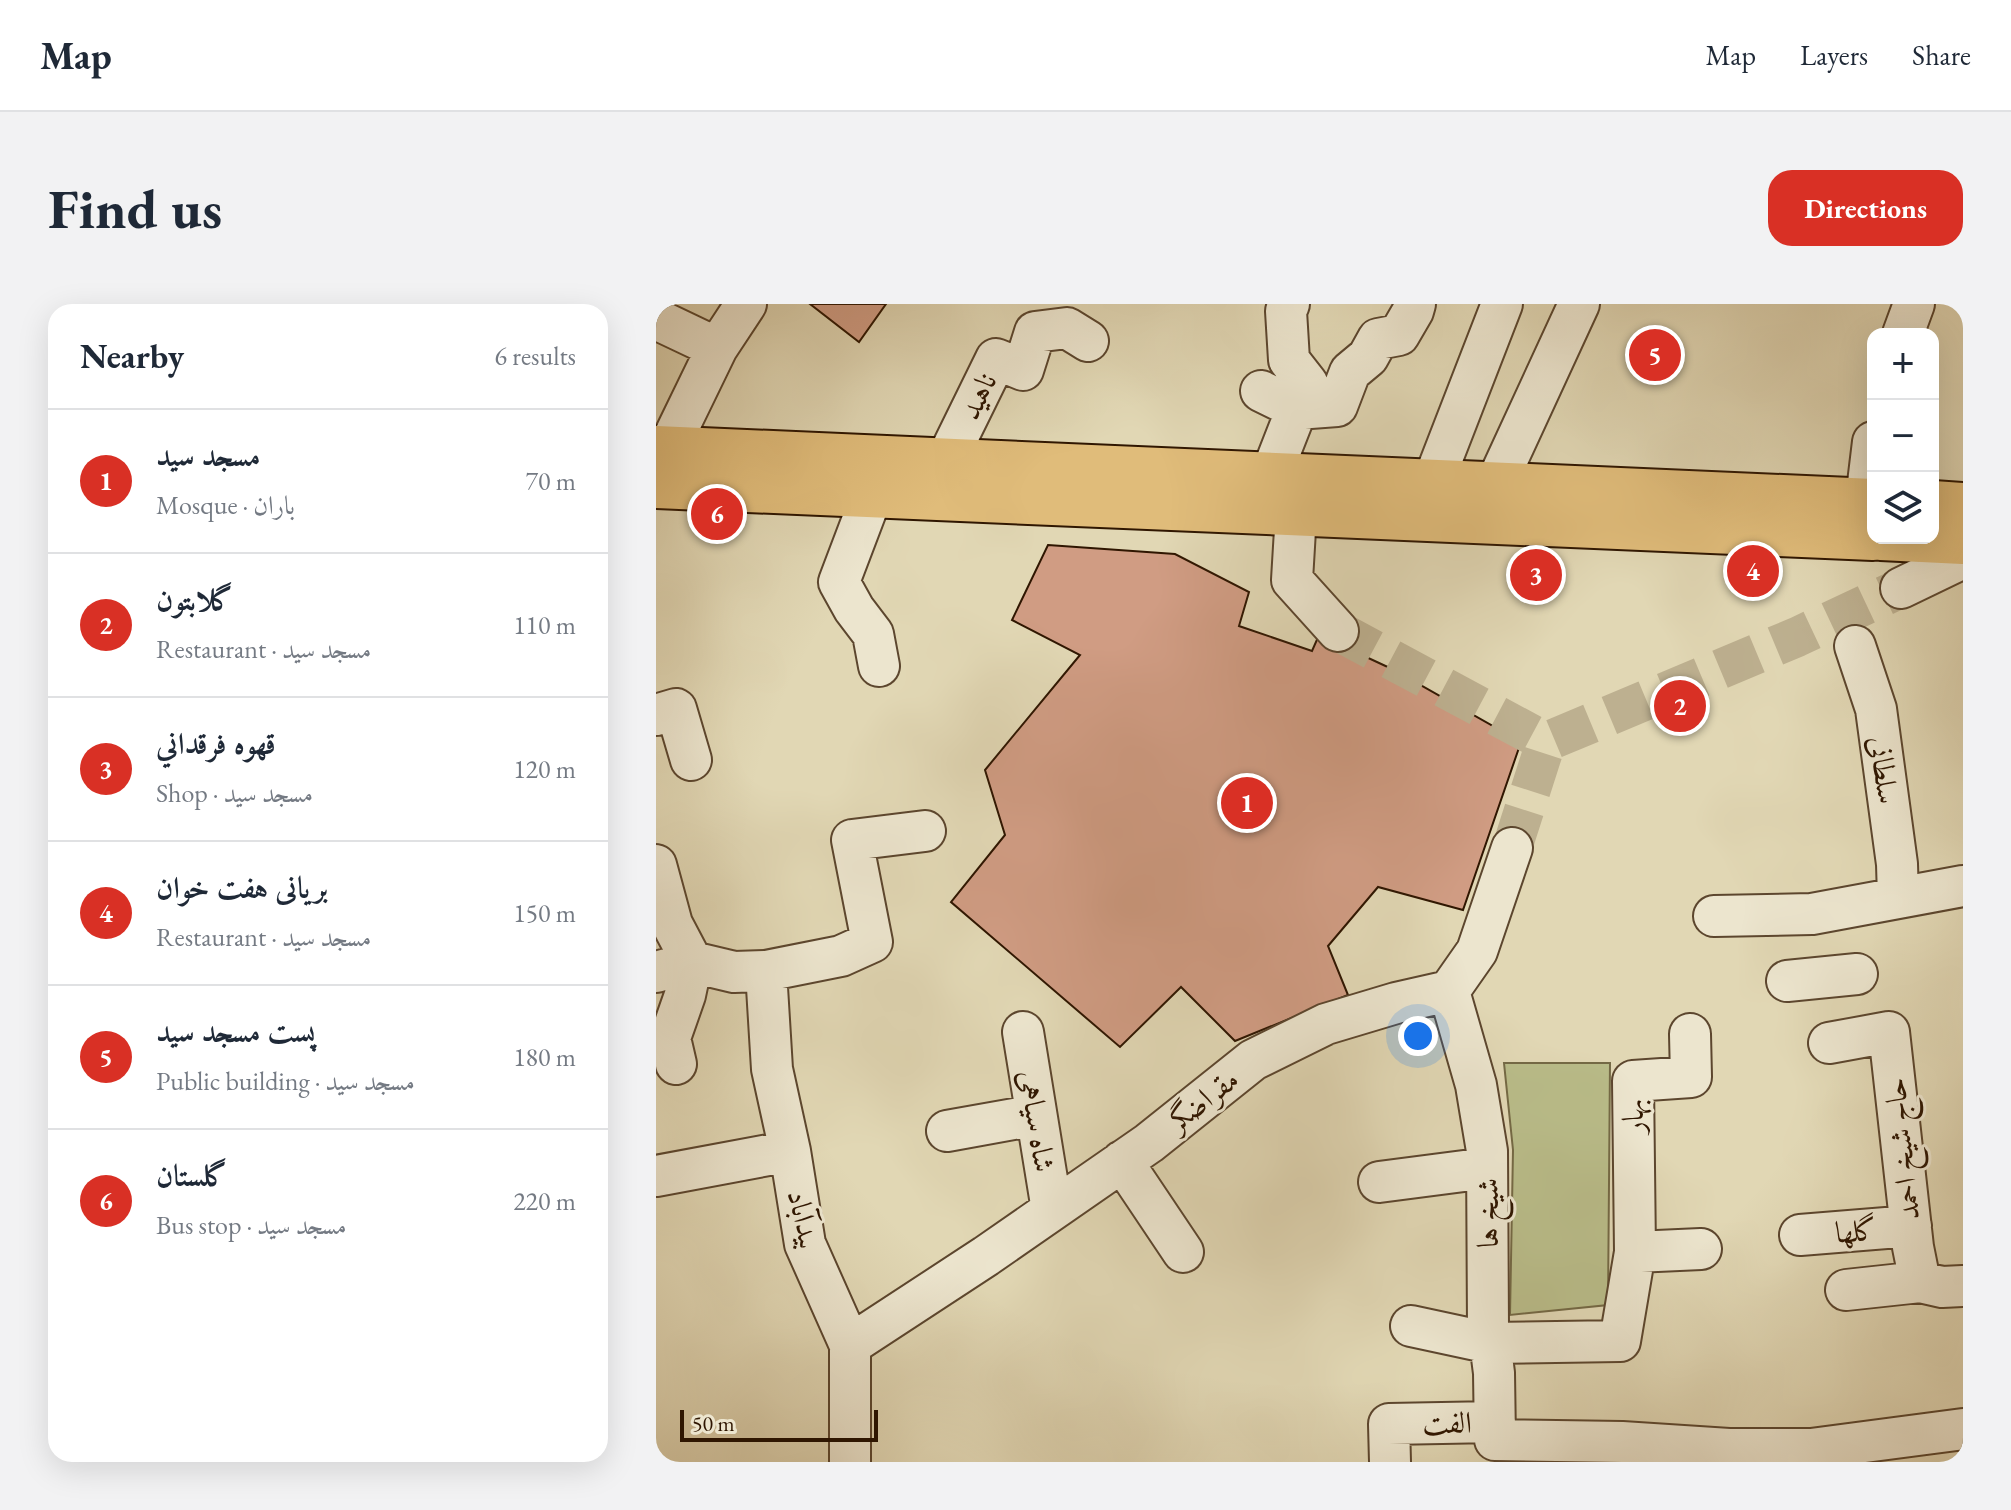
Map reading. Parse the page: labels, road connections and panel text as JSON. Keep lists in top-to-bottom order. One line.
{"streets":{"street":["ناهید","سلطانی","مقراضگر","بهار","شاه سیاهی","حاج شیخ احمد","شیخ ها","بیدآباد","گلها","الفت"]},"crossings":[["مقراضگر","شاه سیاهی"],["مقراضگر","شیخ ها"],["مقراضگر","بیدآباد"],["بهار","شیخ ها"],["حاج شیخ احمد","گلها"],["شیخ ها","الفت"]],"scale_bar":"50 m","page":{"header":"Map","nav":["Map","Layers","Share"],"buttons":"Directions","title":"Find us","heading":["Nearby","6 results"],"pins":["5","6","4","3","2","1"],"map_buttons":["+","−"],"list":[{"mark":"1","name":"مسجد سید","note":"Mosque · باران","value":"70 m"},{"mark":"2","name":"گلابتون","note":"Restaurant · مسجد سید","value":"110 m"},{"mark":"3","name":"قهوه فرقداني","note":"Shop · مسجد سید","value":"120 m"},{"mark":"4","name":"بریانی هفت خوان","note":"Restaurant · مسجد سید","value":"150 m"},{"mark":"5","name":"پست مسجد سید","note":"Public building · مسجد سید","value":"180 m"},{"mark":"6","name":"گلستان","note":"Bus stop · مسجد سید","value":"220 m"}],"scale":"50 m"}}
